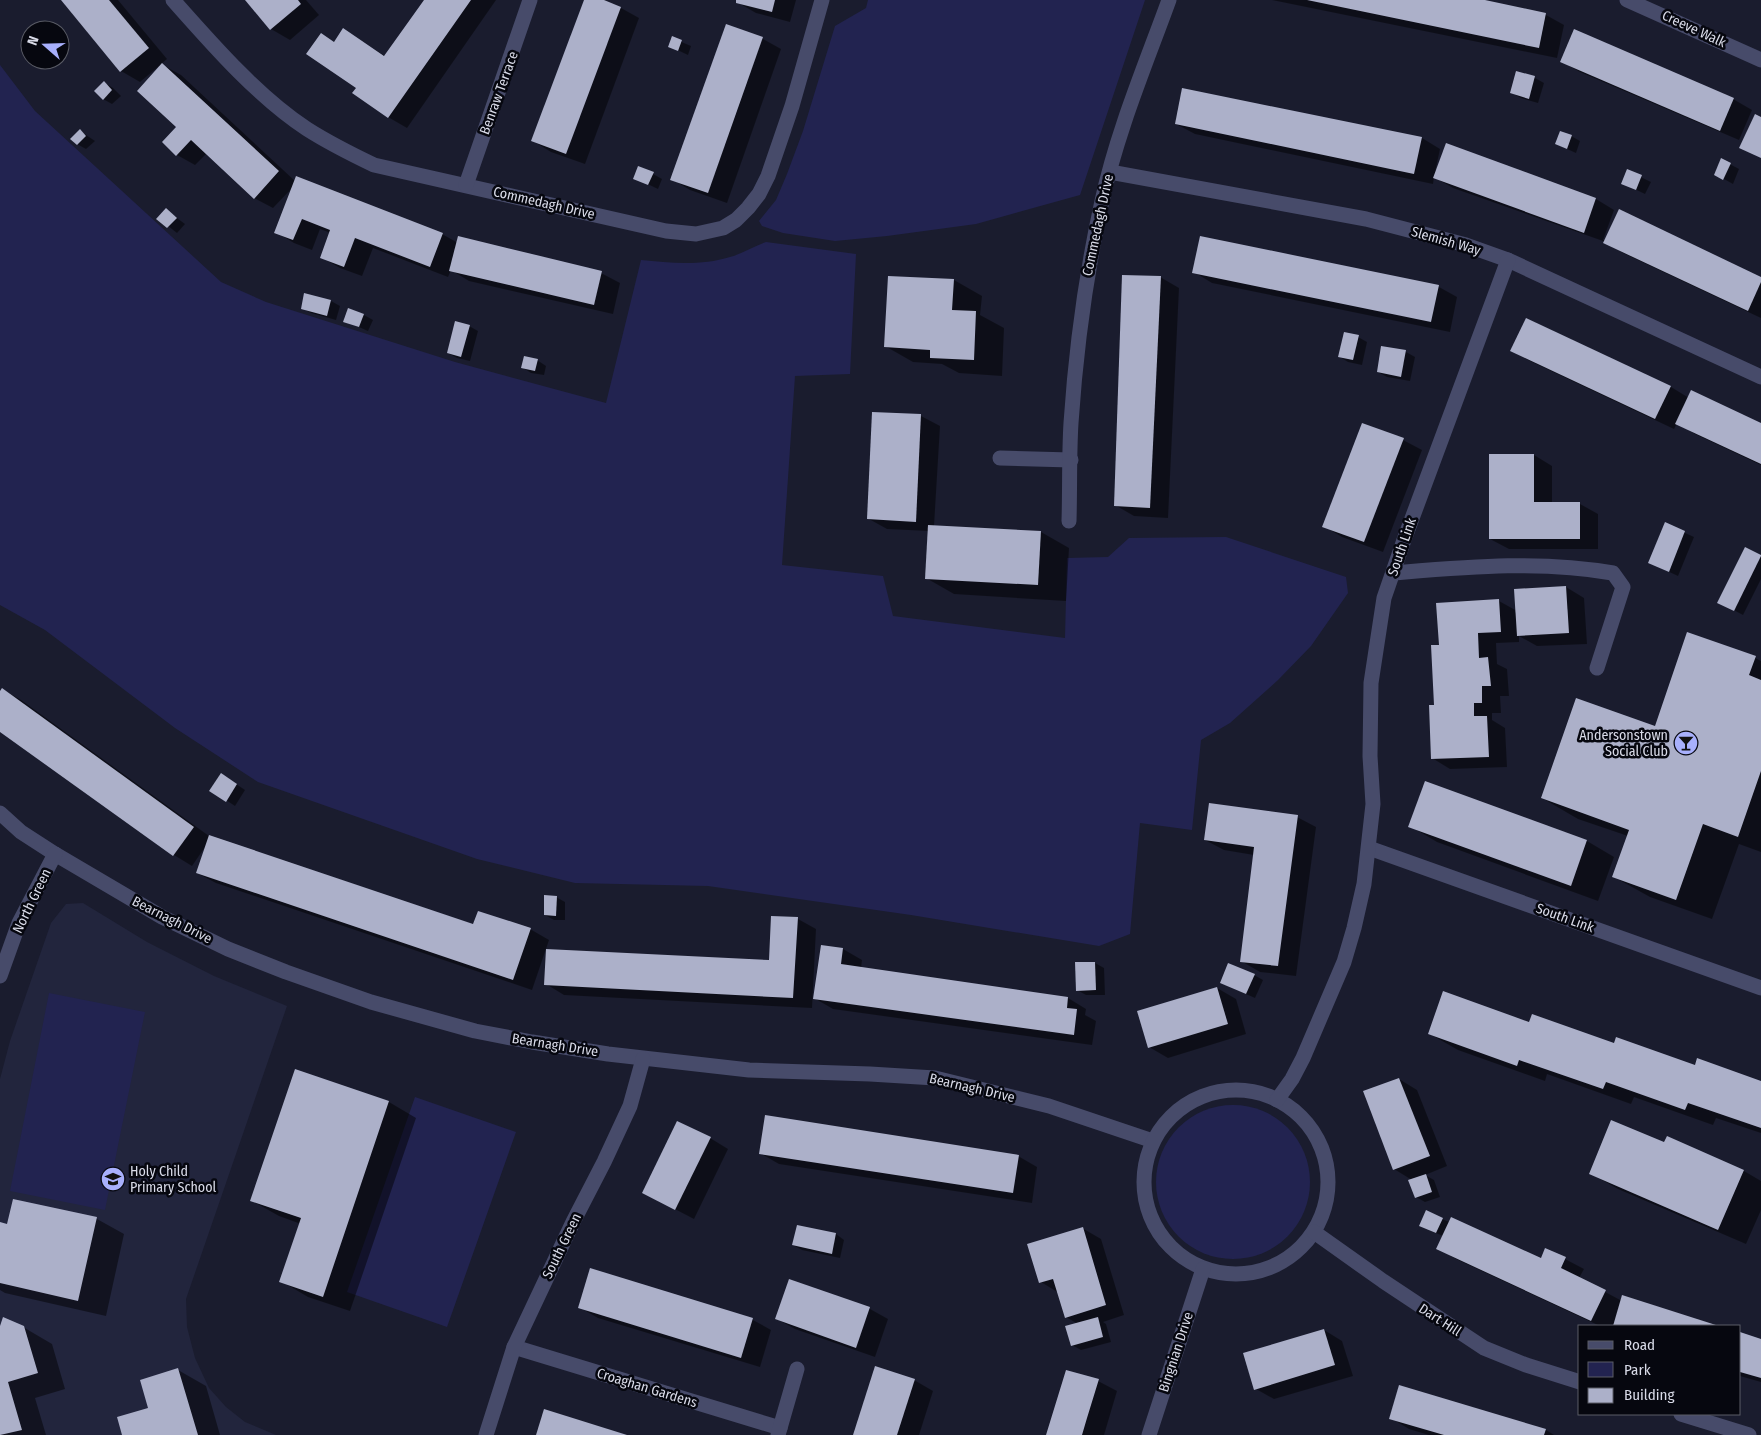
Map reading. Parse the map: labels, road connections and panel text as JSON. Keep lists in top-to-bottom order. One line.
{"streets":{"street":["Creeve Walk","Benraw Terrace","Commedagh Drive","Slemish Way","South Link","North Green","Bearnagh Drive","South Green","Dart Hill","Bingnian Drive","Croaghan Gardens"]},"crossings":[["Benraw Terrace","Commedagh Drive"],["Commedagh Drive","Slemish Way"],["Slemish Way","South Link"],["North Green","Bearnagh Drive"],["Bearnagh Drive","South Green"],["South Green","Croaghan Gardens"]],"places":{"bar":["Andersonstown Social Club"],"school or university":["Holy Child Primary School"]},"legend":["Road","Park","Building"],"north":"left"}
